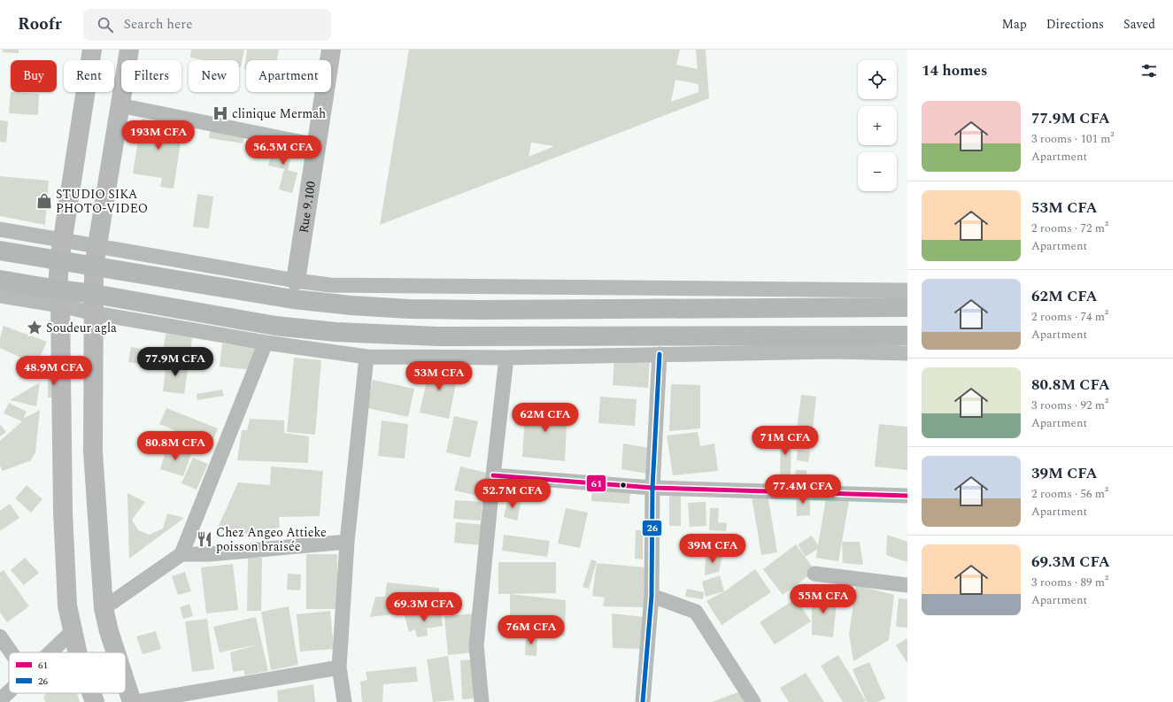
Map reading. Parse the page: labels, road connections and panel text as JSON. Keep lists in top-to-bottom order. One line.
{"streets":{"street":["Rue 9.100"]},"places":{"hospital":["clinique Mermah"],"shop":["STUDIO SIKA PHOTO-VIDEO"],"place":["Soudeur agla"],"restaurant":["Chez Angeo Attieke poisson braisée"]},"lines":["transit line 26","transit line 61"],"legend":["61","26"],"page":{"header":"Roofr","search":"Search here","nav":["Map","Directions","Saved"],"heading":"14 homes","map_buttons":["+","−"],"chip":["Buy","Rent","Filters","New","Apartment"],"list":[{"name":"77.9M CFA","note":"3 rooms · 101 m² · Apartment"},{"name":"53M CFA","note":"2 rooms · 72 m² · Apartment"},{"name":"62M CFA","note":"2 rooms · 74 m² · Apartment"},{"name":"80.8M CFA","note":"3 rooms · 92 m² · Apartment"},{"name":"39M CFA","note":"2 rooms · 56 m² · Apartment"},{"name":"69.3M CFA","note":"3 rooms · 89 m² · Apartment"}],"price":["193M CFA","56.5M CFA","77.9M CFA","48.9M CFA","53M CFA","62M CFA","71M CFA","80.8M CFA","77.4M CFA","52.7M CFA","39M CFA","55M CFA","69.3M CFA","76M CFA"]}}
